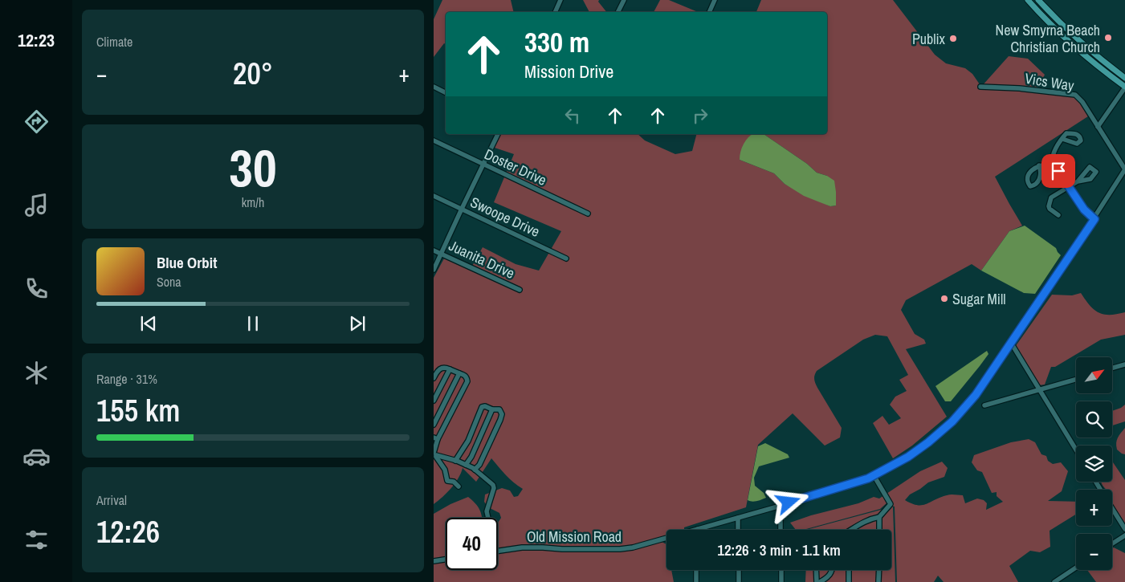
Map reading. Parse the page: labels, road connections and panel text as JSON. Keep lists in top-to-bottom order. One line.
{"streets":{"street":["Vics Way","Doster Drive","Swoope Drive","Juanita Drive","Old Mission Road"]},"crossings":[["Vics Way","Old Mission Road"]],"places":["New Smyrna Beach Christian Church","Publix","Sugar Mill"],"north":"top right","page":{"tabs":"12:23","tile":["Climate",["30","km/h"],["Range · 31%","155 km"],["Arrival","12:26"]],"turn":["330 m","Mission Drive"],"heat":["−","20°","+"],"song":["Blue Orbit","Sona"],"map_buttons":["+","−"],"limit":"40","trip":"12:26 · 3 min · 1.1 km"}}
